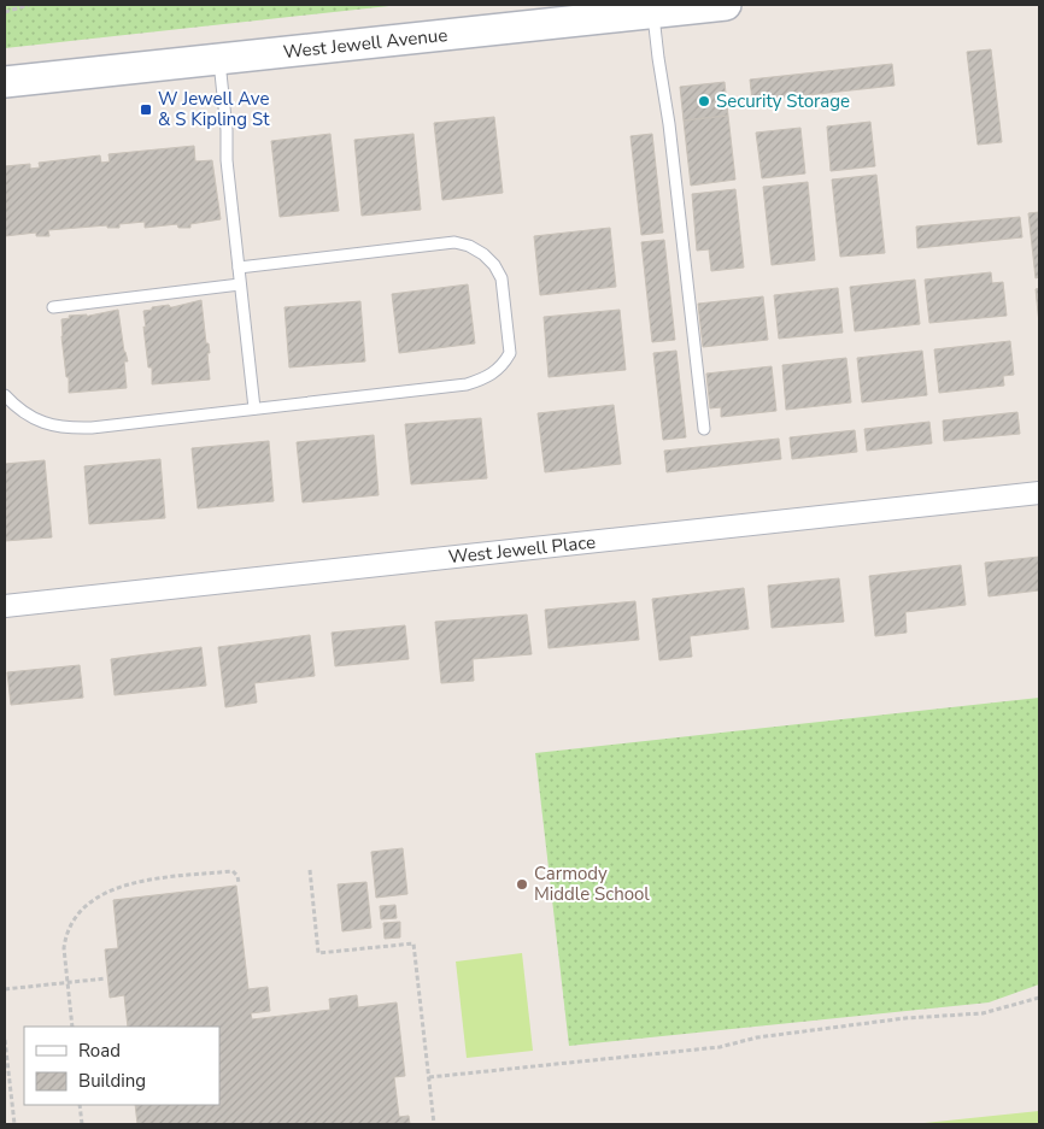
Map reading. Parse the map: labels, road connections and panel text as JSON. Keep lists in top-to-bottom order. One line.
{"streets":{"main road":["West Jewell Avenue"],"street":["West Jewell Place"]},"places":{"other":["Security Storage","Carmody Middle School"],"transit":["W Jewell Ave & S Kipling St"]},"legend":["Road","Building"]}
